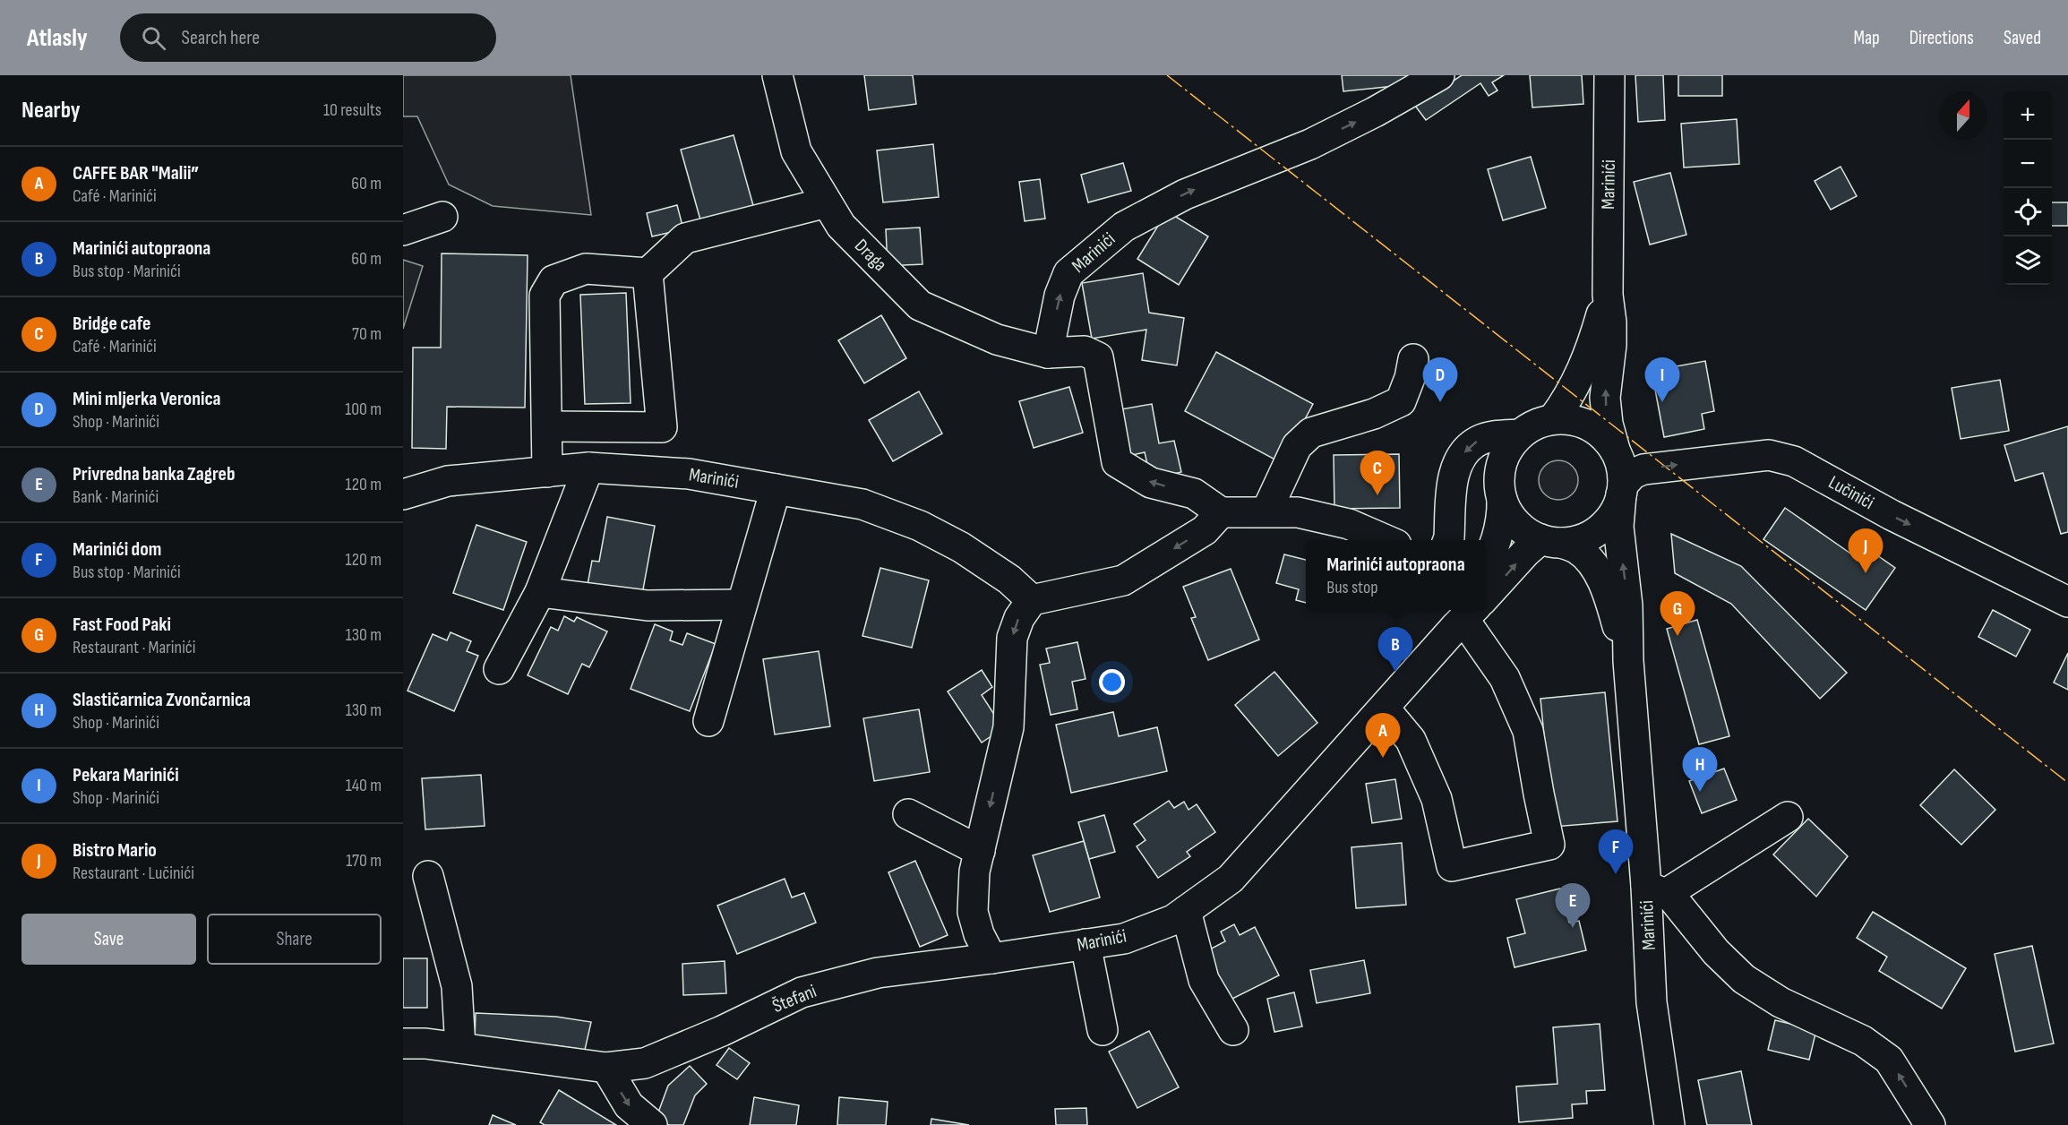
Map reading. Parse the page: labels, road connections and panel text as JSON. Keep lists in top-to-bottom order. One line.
{"streets":{"street":["Marinići","Draga","Lučinići","Štefani"]},"crossings":[["Marinići","Draga"],["Marinići","Lučinići"],["Marinići","Štefani"]],"one_way":["Lučinići"],"north":"top","page":{"header":"Atlasly","search":"Search here","nav":["Map","Directions","Saved"],"heading":["Nearby","10 results"],"map_buttons":["+","−"],"list":[{"mark":"A","name":"CAFFE BAR \"Malii”","note":"Café · Marinići","value":"60 m"},{"mark":"B","name":"Marinići autopraona","note":"Bus stop · Marinići","value":"60 m"},{"mark":"C","name":"Bridge cafe","note":"Café · Marinići","value":"70 m"},{"mark":"D","name":"Mini mljerka Veronica","note":"Shop · Marinići","value":"100 m"},{"mark":"E","name":"Privredna banka Zagreb","note":"Bank · Marinići","value":"120 m"},{"mark":"F","name":"Marinići dom","note":"Bus stop · Marinići","value":"120 m"},{"mark":"G","name":"Fast Food Paki","note":"Restaurant · Marinići","value":"130 m"},{"mark":"H","name":"Slastičarnica Zvončarnica","note":"Shop · Marinići","value":"130 m"},{"mark":"I","name":"Pekara Marinići","note":"Shop · Marinići","value":"140 m"},{"mark":"J","name":"Bistro Mario","note":"Restaurant · Lučinići","value":"170 m"}],"pins":["D","I","C","J","G","B","A","H","F","E"],"popup":["Marinići autopraona","Bus stop"],"buttons":["Save","Share"]}}
